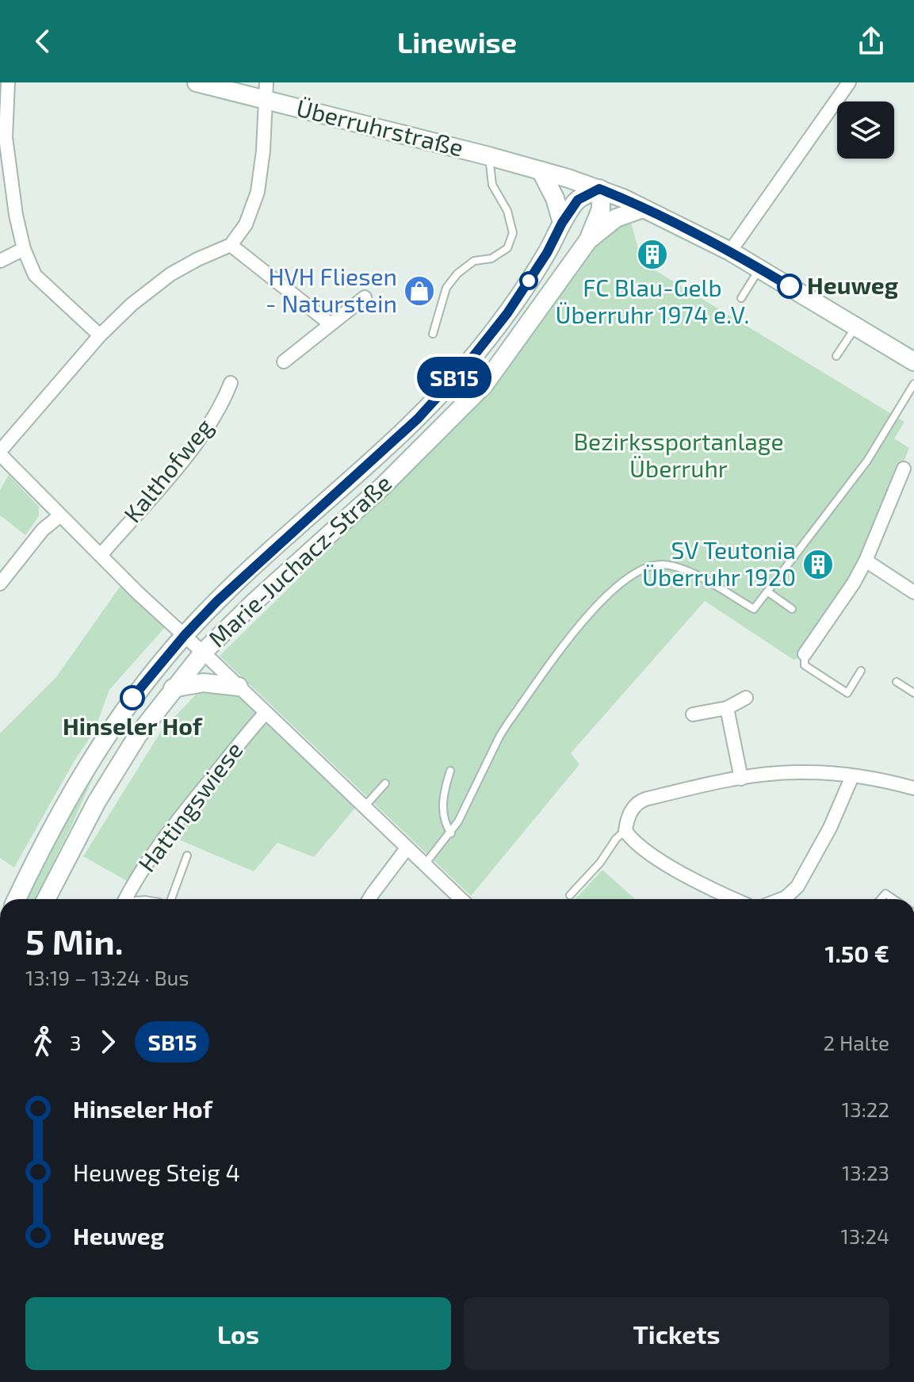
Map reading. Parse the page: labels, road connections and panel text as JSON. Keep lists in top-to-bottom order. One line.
{"streets":{"main road":["Überruhrstraße","Marie-Juchacz-Straße"],"street":["Kalthofweg","Hattingswiese"]},"crossings":[["Überruhrstraße","Marie-Juchacz-Straße"]],"parks":["Bezirkssportanlage Überruhr"],"places":{"building":["FC Blau-Gelb Überruhr 1974 e.V.","SV Teutonia Überruhr 1920"],"other":["Heuweg","Hinseler Hof"],"shop":["HVH Fliesen - Naturstein"]},"lines":["bus line SB15"],"page":{"header":"Linewise","on_map":"SB15","heading":["5 Min.","13:19 – 13:24 · Bus","1.50 €"],"legs":["3","SB15","2 Halte"],"list":[{"name":"Hinseler Hof","value":"13:22"},{"name":"Heuweg Steig 4","value":"13:23"},{"name":"Heuweg","value":"13:24"}],"buttons":["Los","Tickets"]}}
